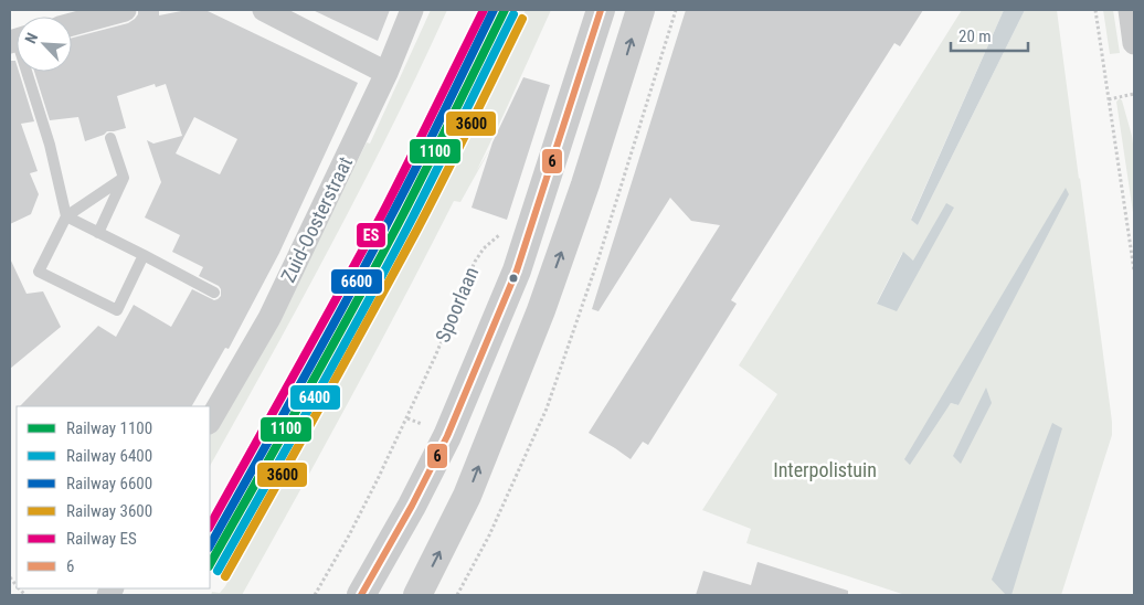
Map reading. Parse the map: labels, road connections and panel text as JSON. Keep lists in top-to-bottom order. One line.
{"streets":{"street":["Zuid-Oosterstraat"],"path":["Spoorlaan"]},"parks":["Interpolistuin"],"lines":["rail line 1100","rail line 6600","rail line ES","transit line 6","rail line 6400","rail line 3600"],"legend":["Railway 1100","Railway 6400","Railway 6600","Railway 3600","Railway ES","6"],"scale_bar":"20 m","north":"top left"}
